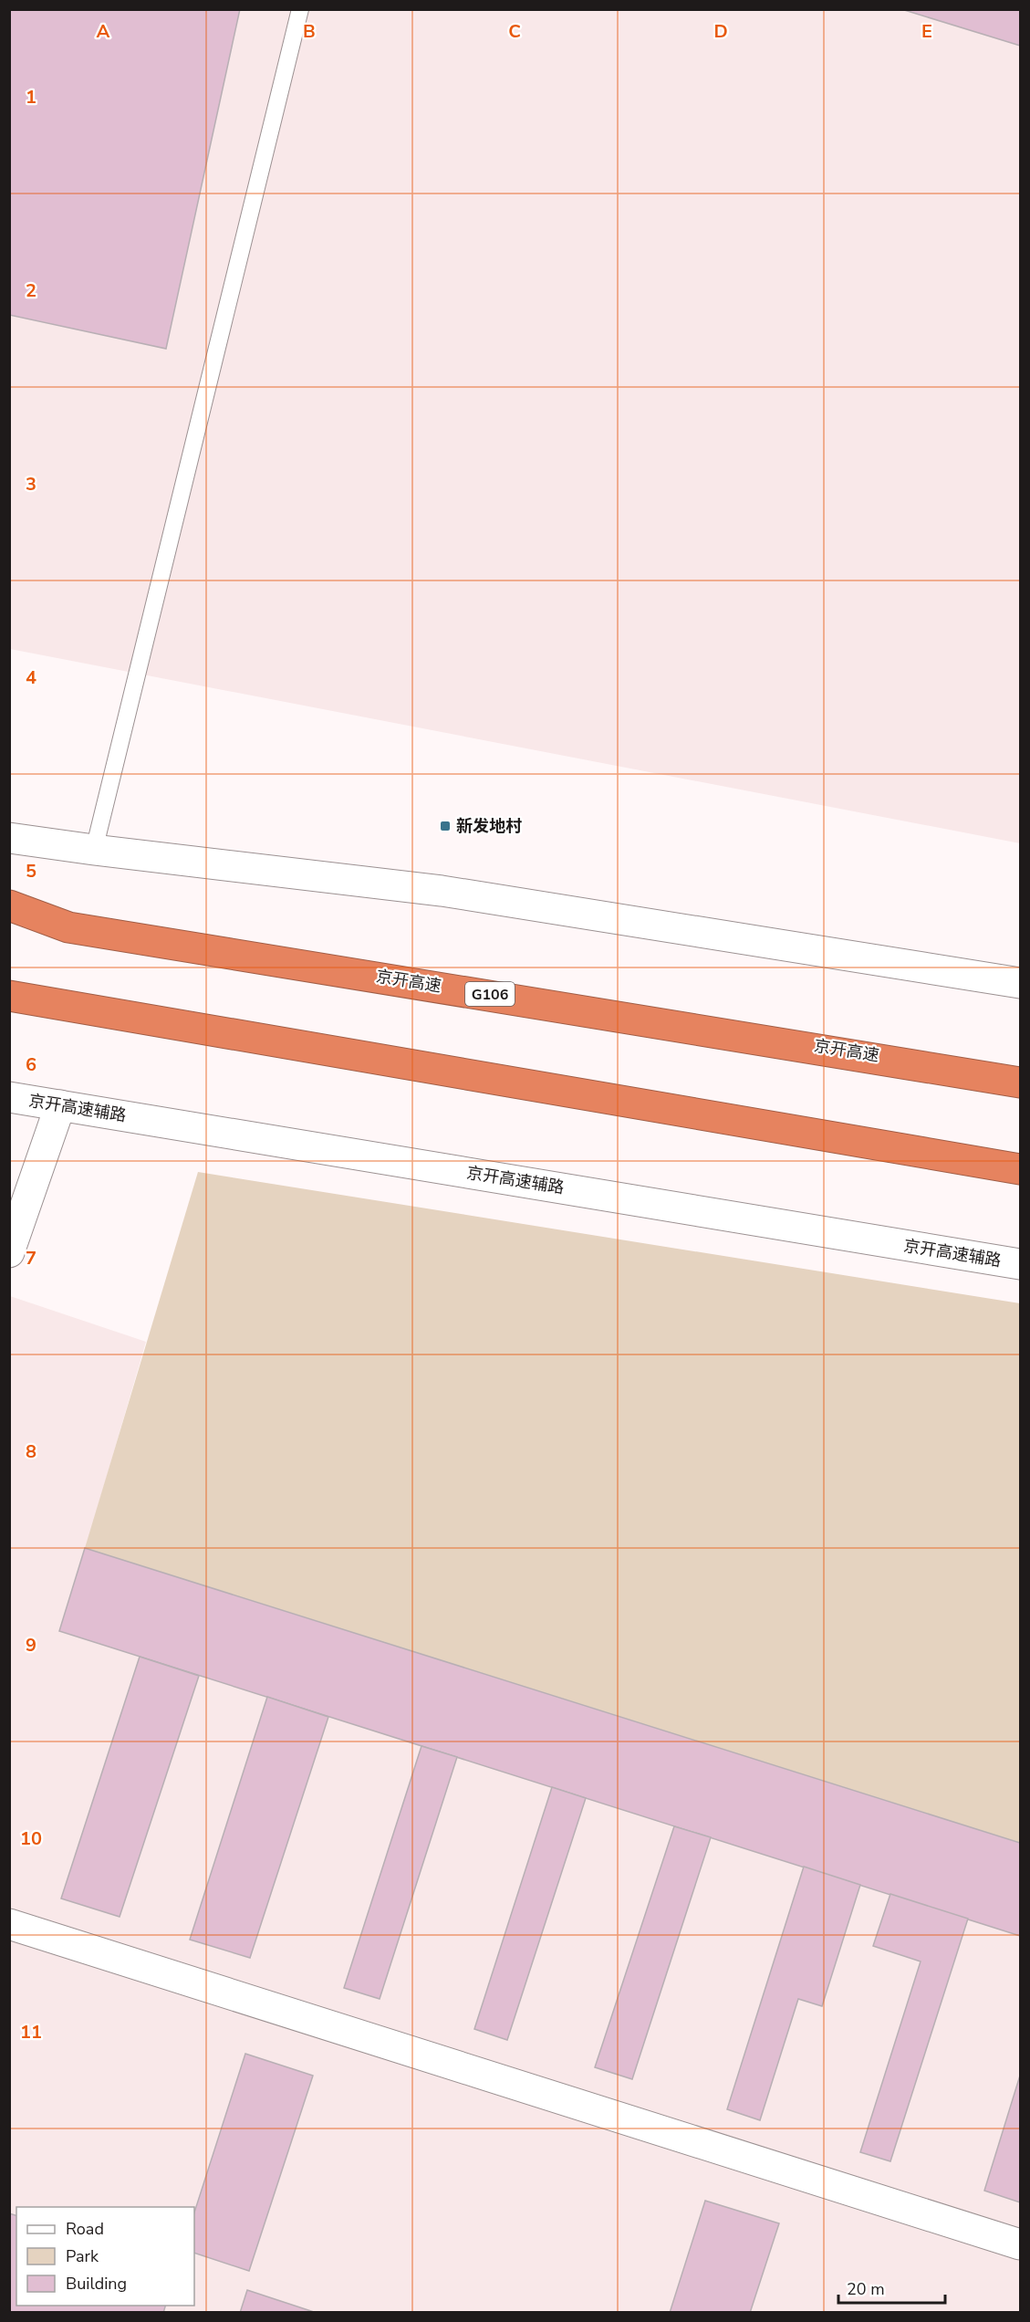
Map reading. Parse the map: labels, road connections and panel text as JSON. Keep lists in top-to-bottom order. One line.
{"streets":{"highway":["京开高速","G106"],"main road":["京开高速辅路"]},"places":{"transit":["新发地村"]},"legend":["Road","Park","Building"],"scale_bar":"20 m","grid":{"columns":["A","B","C","D","E"],"rows":["1","2","3","4","5","6","7","8","9","10","11"]}}
